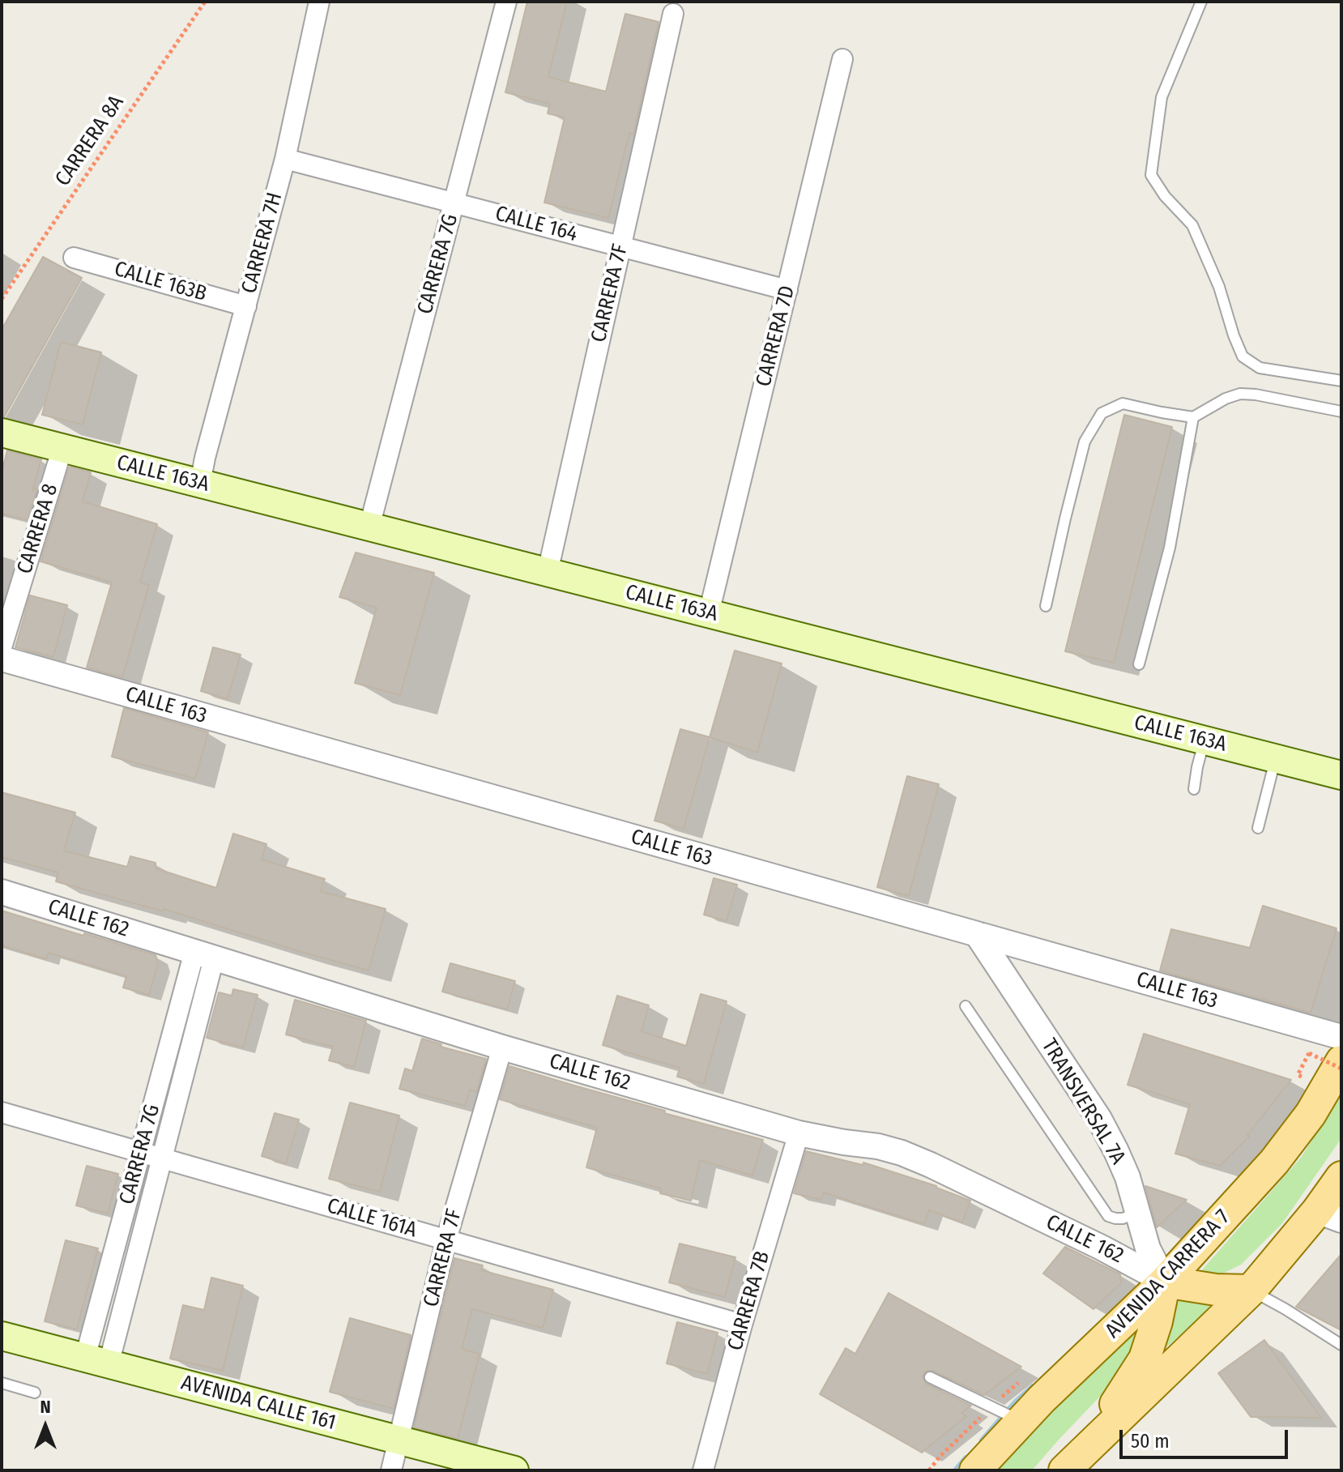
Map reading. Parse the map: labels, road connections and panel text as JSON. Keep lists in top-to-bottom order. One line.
{"streets":{"main road":["CALLE 163A","AVENIDA CARRERA 7","AVENIDA CALLE 161"],"street":["CALLE 164","CARRERA 7H","CARRERA 7G","CALLE 163B","CARRERA 7F","CARRERA 7D","CARRERA 8","CALLE 163","CALLE 162","TRANSVERSAL 7A","CALLE 161A","CARRERA 7B"],"path":["CARRERA 8A"]},"crossings":[["CALLE 164","CARRERA 7H"],["CALLE 164","CARRERA 7G"],["CALLE 164","CARRERA 7F"],["CALLE 164","CARRERA 7D"],["CARRERA 7H","CALLE 163B"],["CARRERA 7H","CALLE 163A"],["CARRERA 7G","CALLE 163A"],["CARRERA 7G","CALLE 162"],["CARRERA 7G","CALLE 161A"],["CARRERA 7G","AVENIDA CALLE 161"],["CARRERA 7F","CALLE 163A"],["CARRERA 7F","CALLE 162"],["CARRERA 7F","CALLE 161A"],["CARRERA 7F","AVENIDA CALLE 161"],["CARRERA 7D","CALLE 163A"],["CALLE 163A","CARRERA 8"],["CALLE 163","TRANSVERSAL 7A"],["CALLE 162","TRANSVERSAL 7A"],["CALLE 162","AVENIDA CARRERA 7"],["CALLE 162","CARRERA 7B"],["TRANSVERSAL 7A","AVENIDA CARRERA 7"],["CALLE 161A","CARRERA 7B"]],"scale_bar":"50 m","north":"top"}
